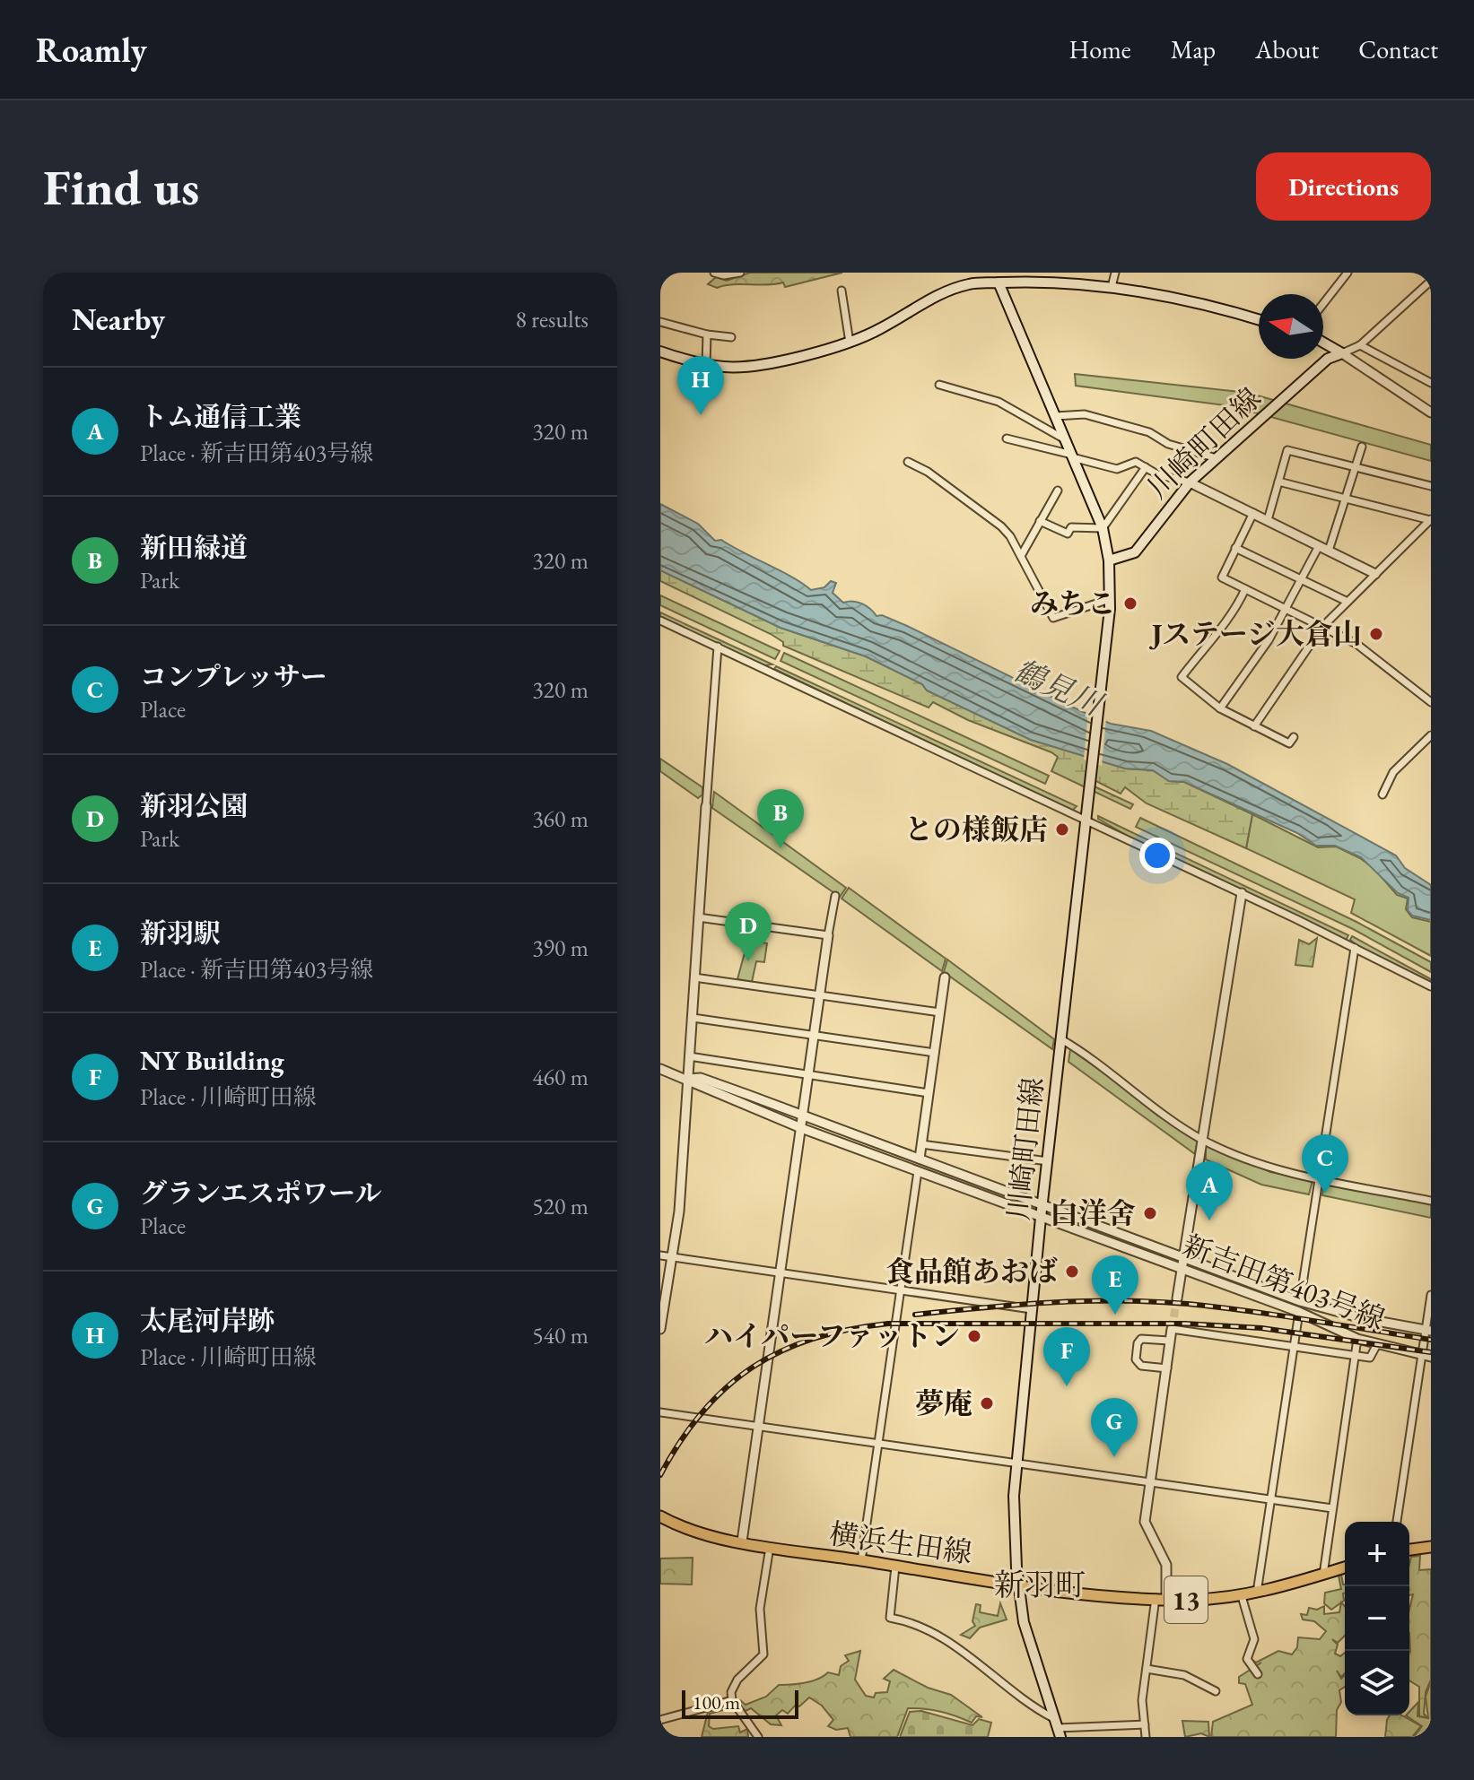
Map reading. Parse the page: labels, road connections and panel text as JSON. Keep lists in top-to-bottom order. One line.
{"streets":{"main road":["川崎町田線","横浜生田線","13"],"street":["新吉田第403号線"]},"crossings":[["川崎町田線","新吉田第403号線"],["川崎町田線","横浜生田線"]],"districts":["新羽町"],"water":["鶴見川"],"places":["みちこ","Jステージ大倉山","との様飯店","白洋舍","食品館あおば","ハイパーファットン","夢庵"],"scale_bar":"100 m","north":"left","page":{"header":"Roamly","nav":["Home","Map","About","Contact"],"buttons":"Directions","title":"Find us","heading":["Nearby","8 results"],"pins":["H","B","D","C","A","E","F","G"],"list":[{"mark":"A","name":"トム通信工業","note":"Place · 新吉田第403号線","value":"320 m"},{"mark":"B","name":"新田緑道","note":"Park","value":"320 m"},{"mark":"C","name":"コンプレッサー","note":"Place","value":"320 m"},{"mark":"D","name":"新羽公園","note":"Park","value":"360 m"},{"mark":"E","name":"新羽駅","note":"Place · 新吉田第403号線","value":"390 m"},{"mark":"F","name":"NY Building","note":"Place · 川崎町田線","value":"460 m"},{"mark":"G","name":"グランエスポワール","note":"Place","value":"520 m"},{"mark":"H","name":"太尾河岸跡","note":"Place · 川崎町田線","value":"540 m"}],"map_buttons":["+","−"],"scale":"100 m"}}
